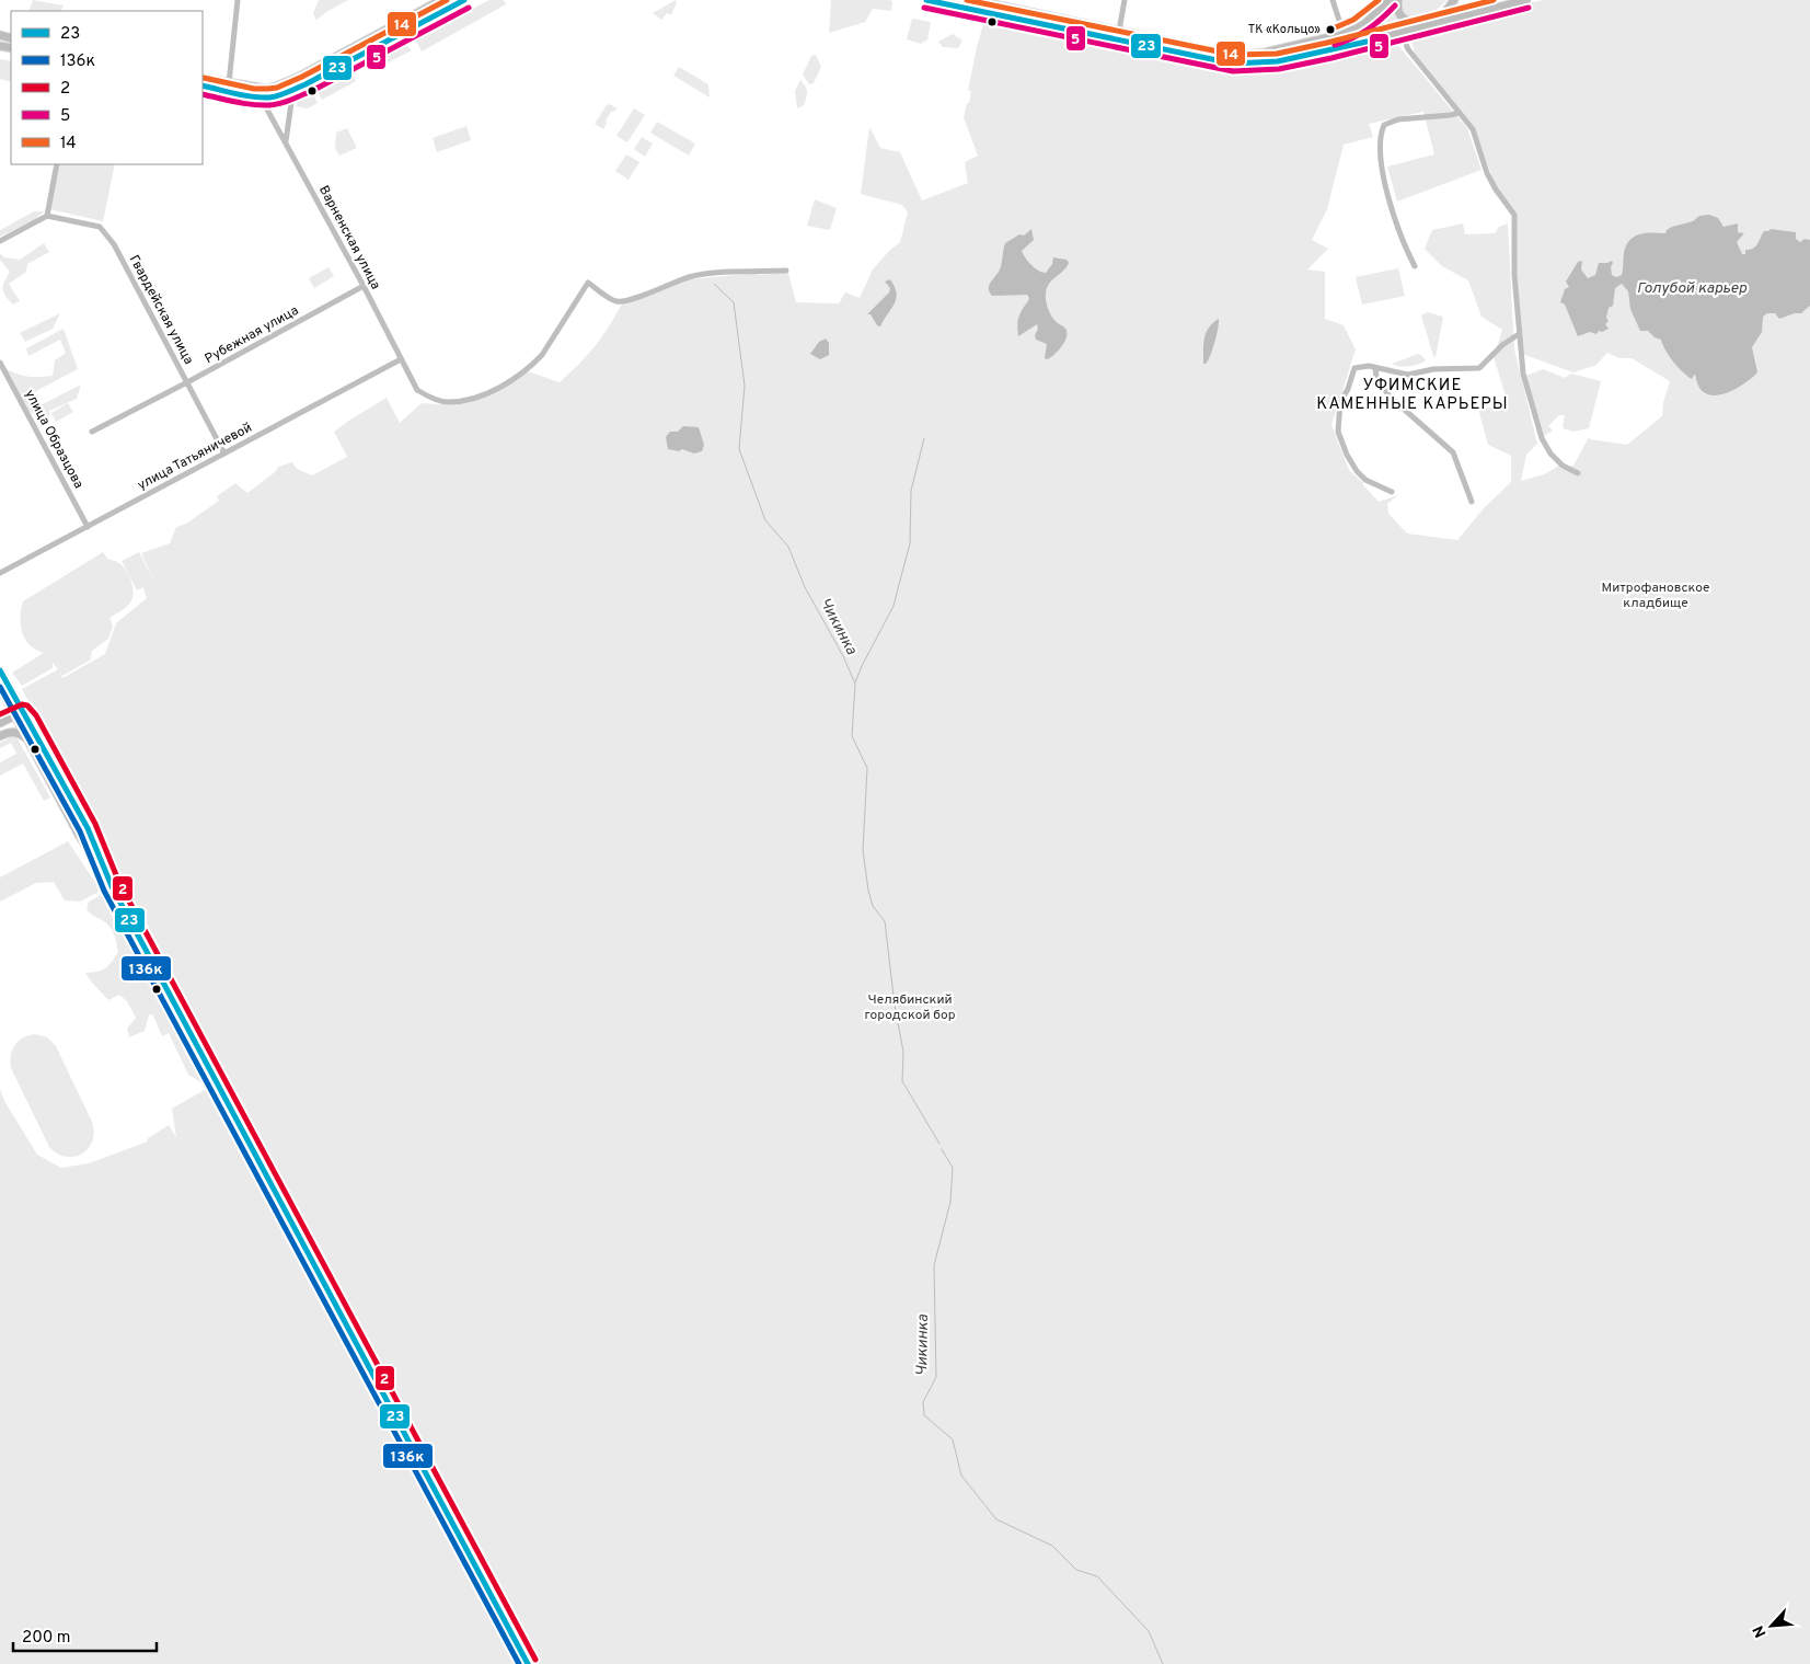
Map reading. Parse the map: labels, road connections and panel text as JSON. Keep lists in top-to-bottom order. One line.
{"streets":{"street":["Варненская улица","Гвардейская улица","Рубежная улица","улица Образцова","улица Татьяничевой"]},"crossings":[["Варненская улица","Рубежная улица"],["Варненская улица","улица Татьяничевой"],["Гвардейская улица","Рубежная улица"],["Гвардейская улица","улица Татьяничевой"],["улица Образцова","улица Татьяничевой"]],"districts":["УФИМСКИЕ КАМЕННЫЕ КАРЬЕРЫ"],"water":["Голубой карьер","Чикинка"],"parks":["Митрофановское кладбище","Челябинский городской бор"],"places":["ТК «Кольцо»"],"lines":["transit line 23","transit line 14","transit line 5","transit line 136к","transit line 2"],"legend":["23","136к","2","5","14"],"scale_bar":"200 m","north":"bottom left"}
